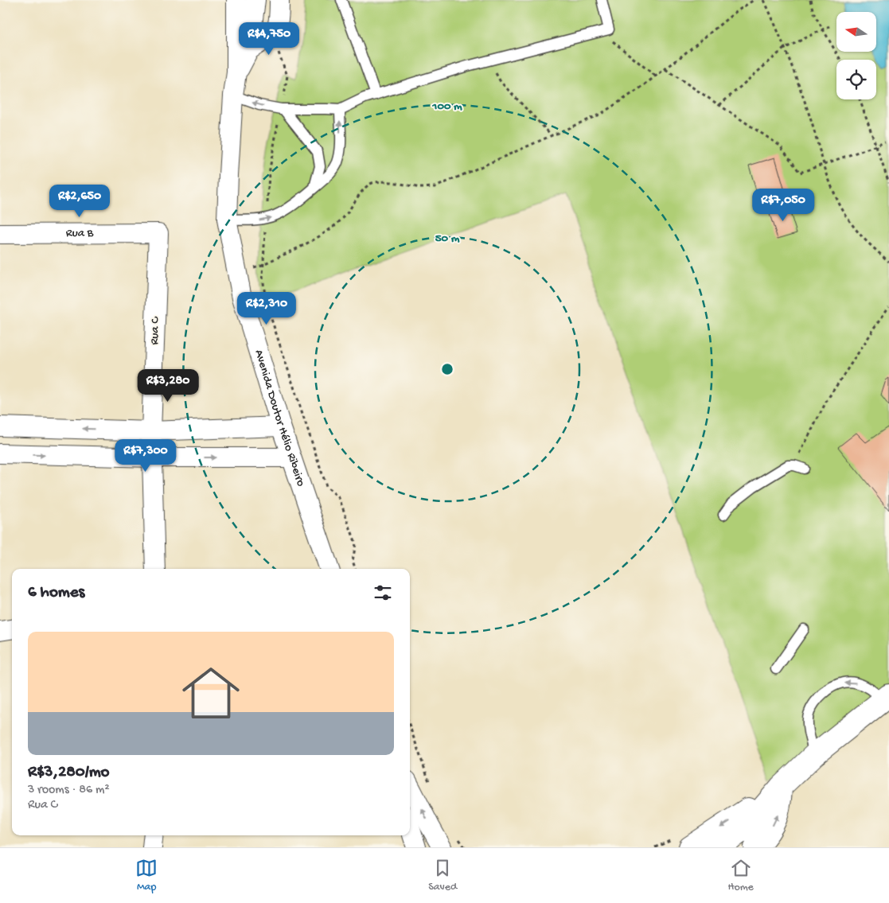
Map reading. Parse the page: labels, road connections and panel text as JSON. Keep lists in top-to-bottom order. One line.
{"streets":{"street":["Rua B","Rua C","Avenida Doutor Hélio Ribeiro"]},"crossings":[["Rua B","Rua C"]],"north":"left","page":{"price":["R$4,750","R$2,650","R$7,050","R$2,310","R$3,280","R$7,300"],"heading":"6 homes","list":[{"name":"R$3,280/mo","note":"3 rooms · 86 m² · Rua C"}],"tabs":["Map","Saved","Home"]},"rings":["100 m","50 m"]}
